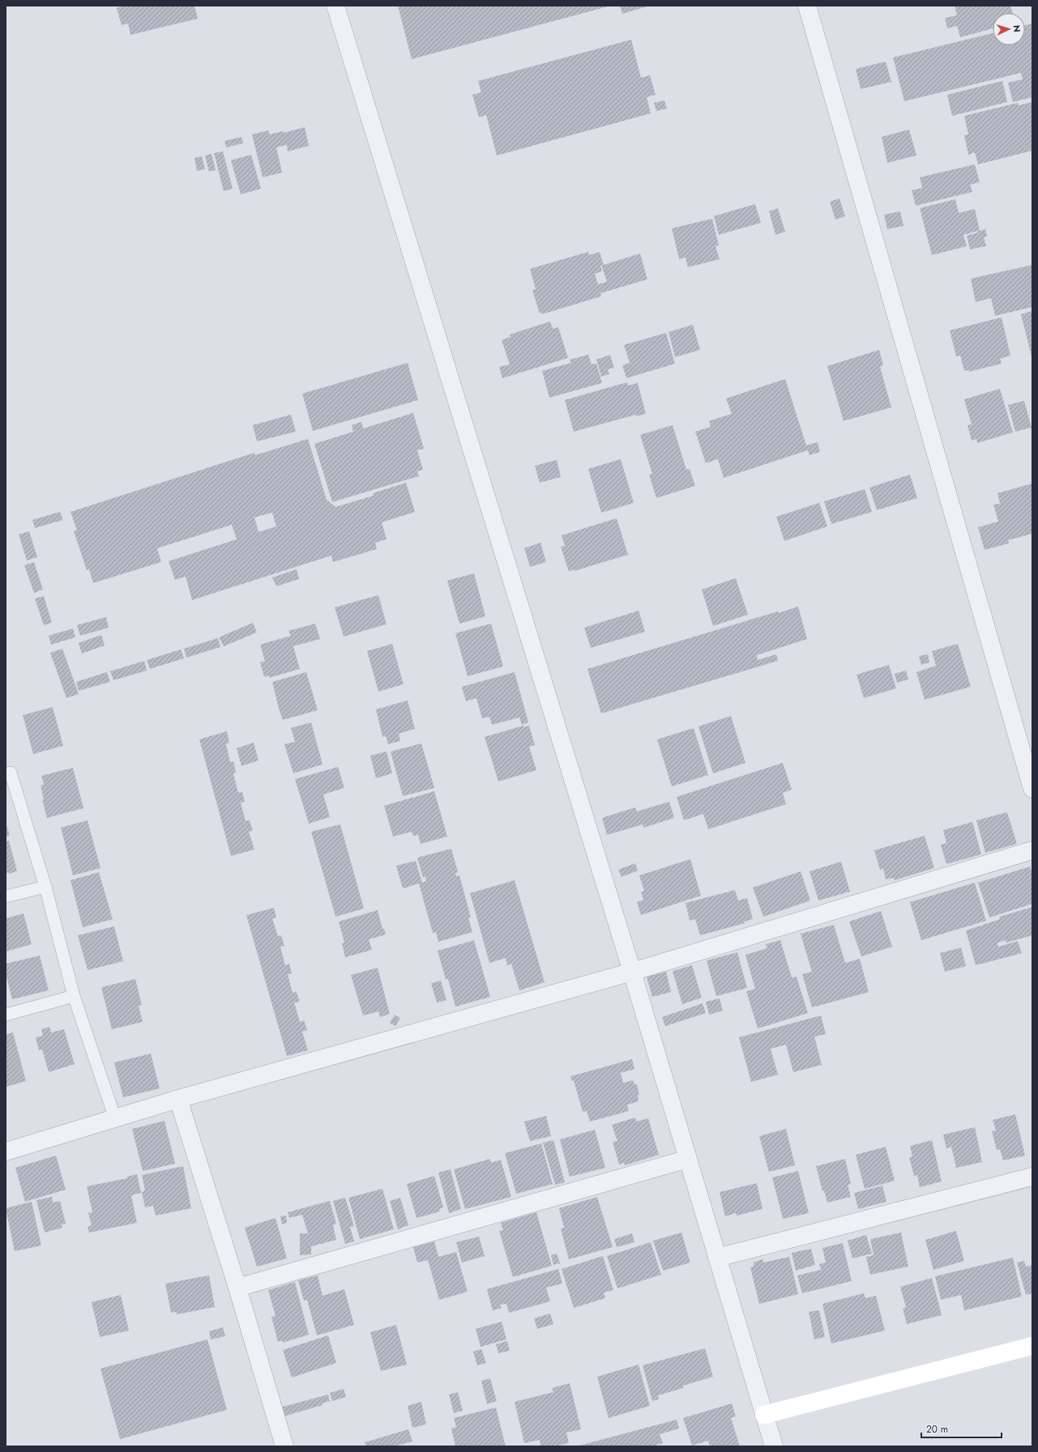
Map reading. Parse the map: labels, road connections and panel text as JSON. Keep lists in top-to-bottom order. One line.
{"scale_bar":"20 m","north":"right"}
